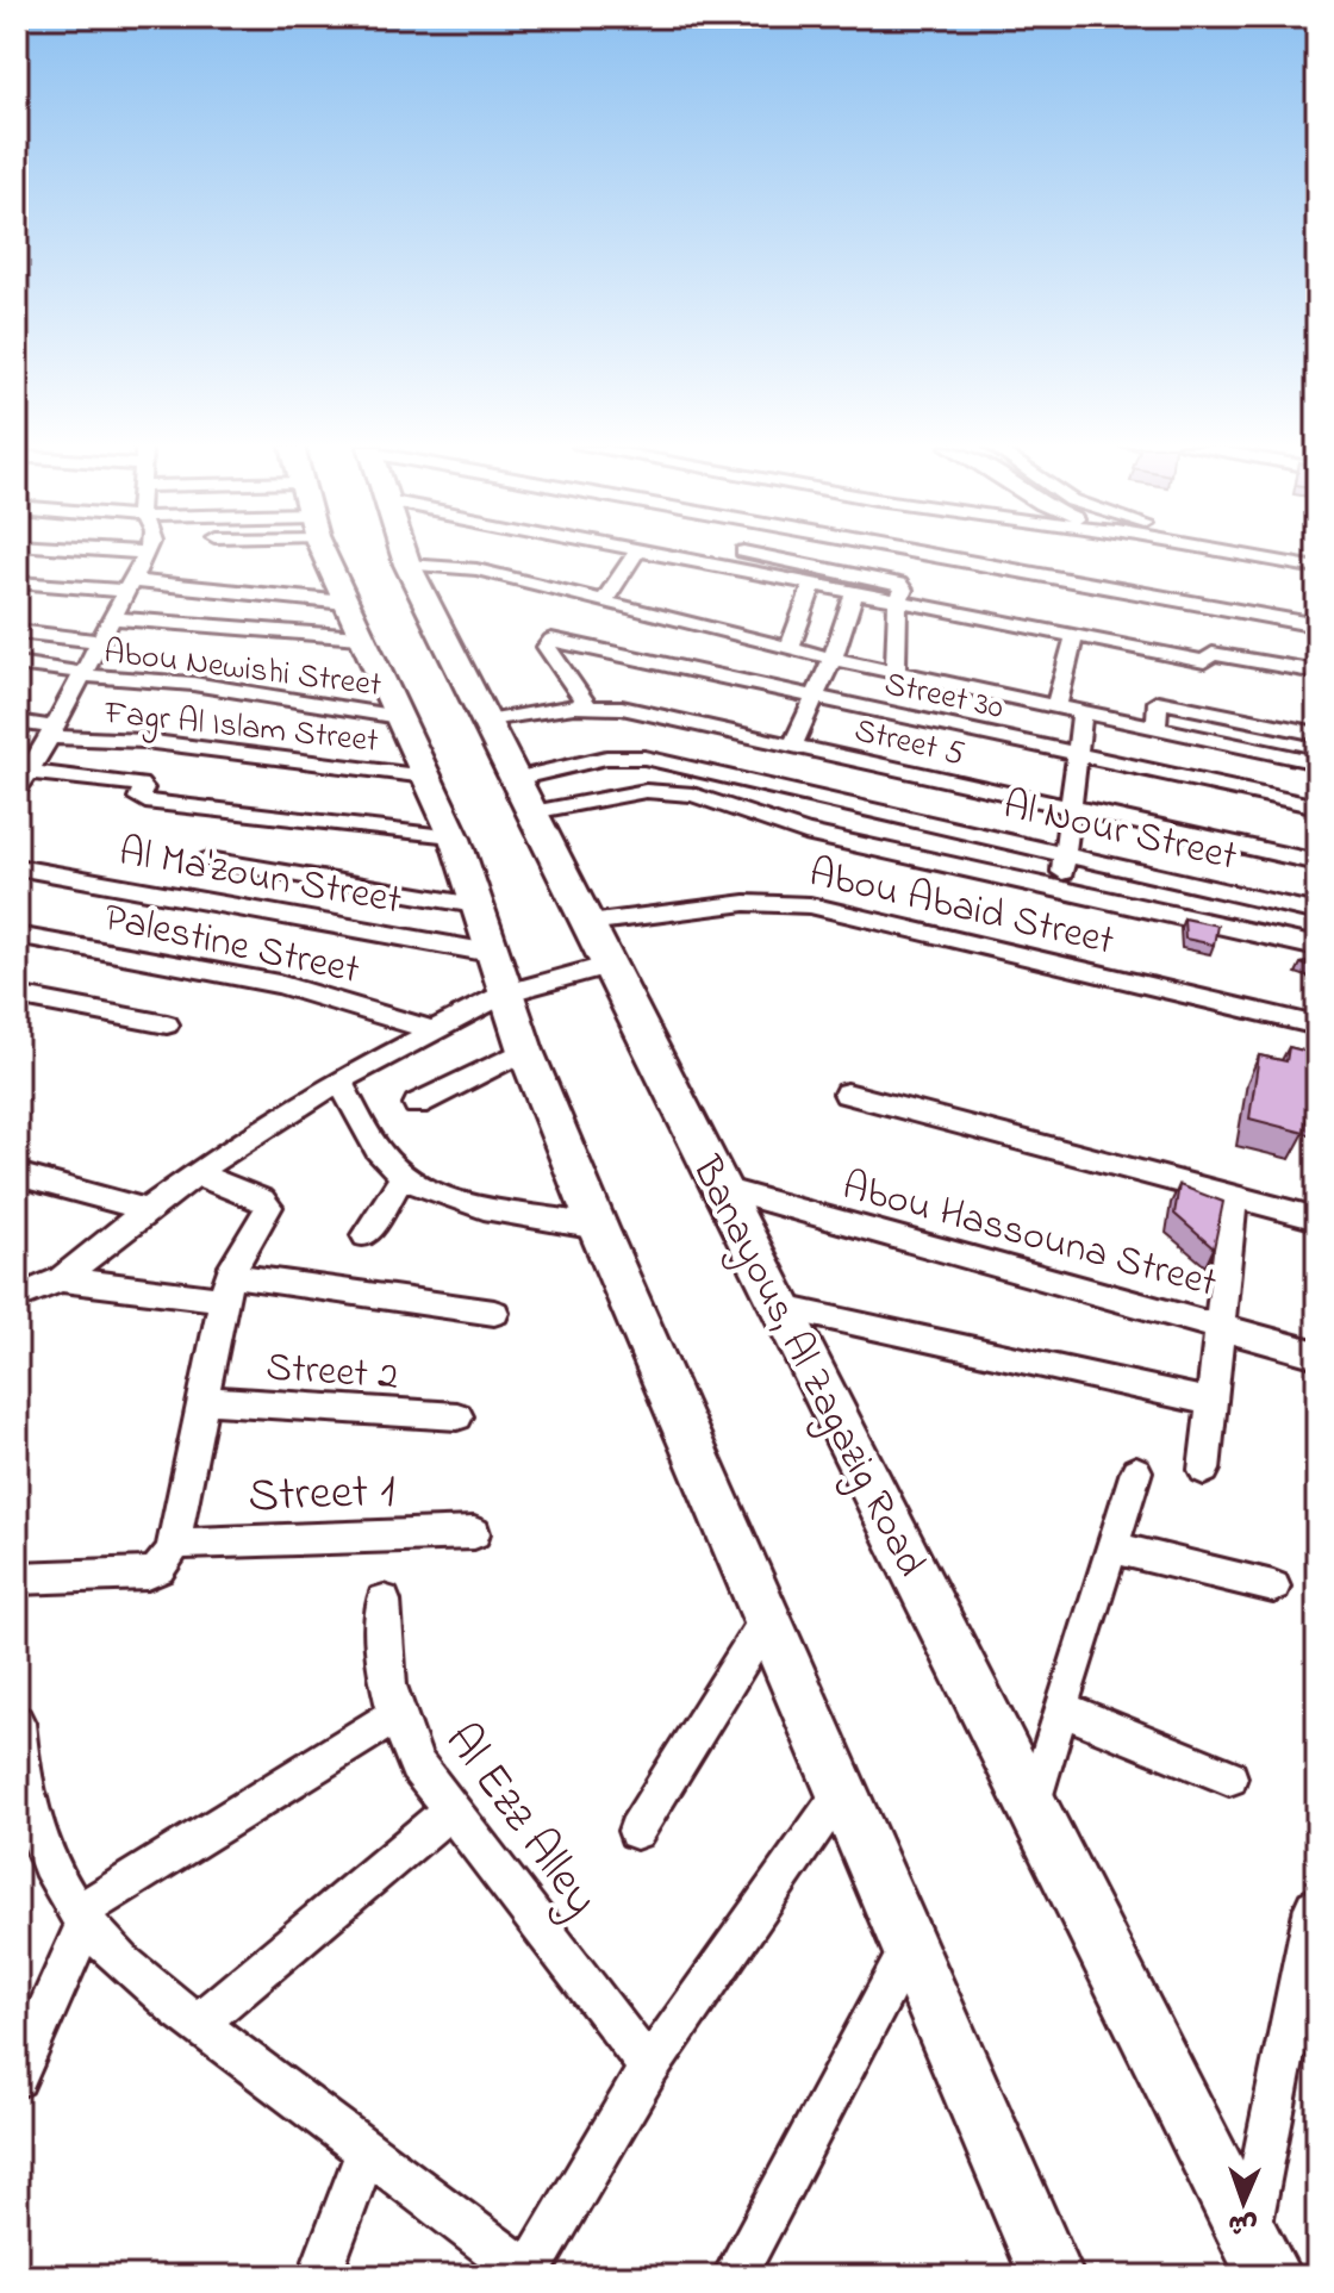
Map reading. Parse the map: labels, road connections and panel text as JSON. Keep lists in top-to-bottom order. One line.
{"streets":{"main road":["Banayous, Al Zagazig Road"],"street":["Abou Newishi Street","Street 30","Fagr Al Islam Street","Street 5","Al Nour Street","Al Ma'zoun Street","Abou Abaid Street","Palestine Street","Abou Hassouna Street","Street 2","Street 1","Al Ezz Alley"]},"crossings":[["Street 30","Street 5"],["Street 5","Banayous, Al Zagazig Road"],["Al Nour Street","Banayous, Al Zagazig Road"],["Abou Abaid Street","Banayous, Al Zagazig Road"],["Abou Hassouna Street","Banayous, Al Zagazig Road"]],"north":"bottom"}
